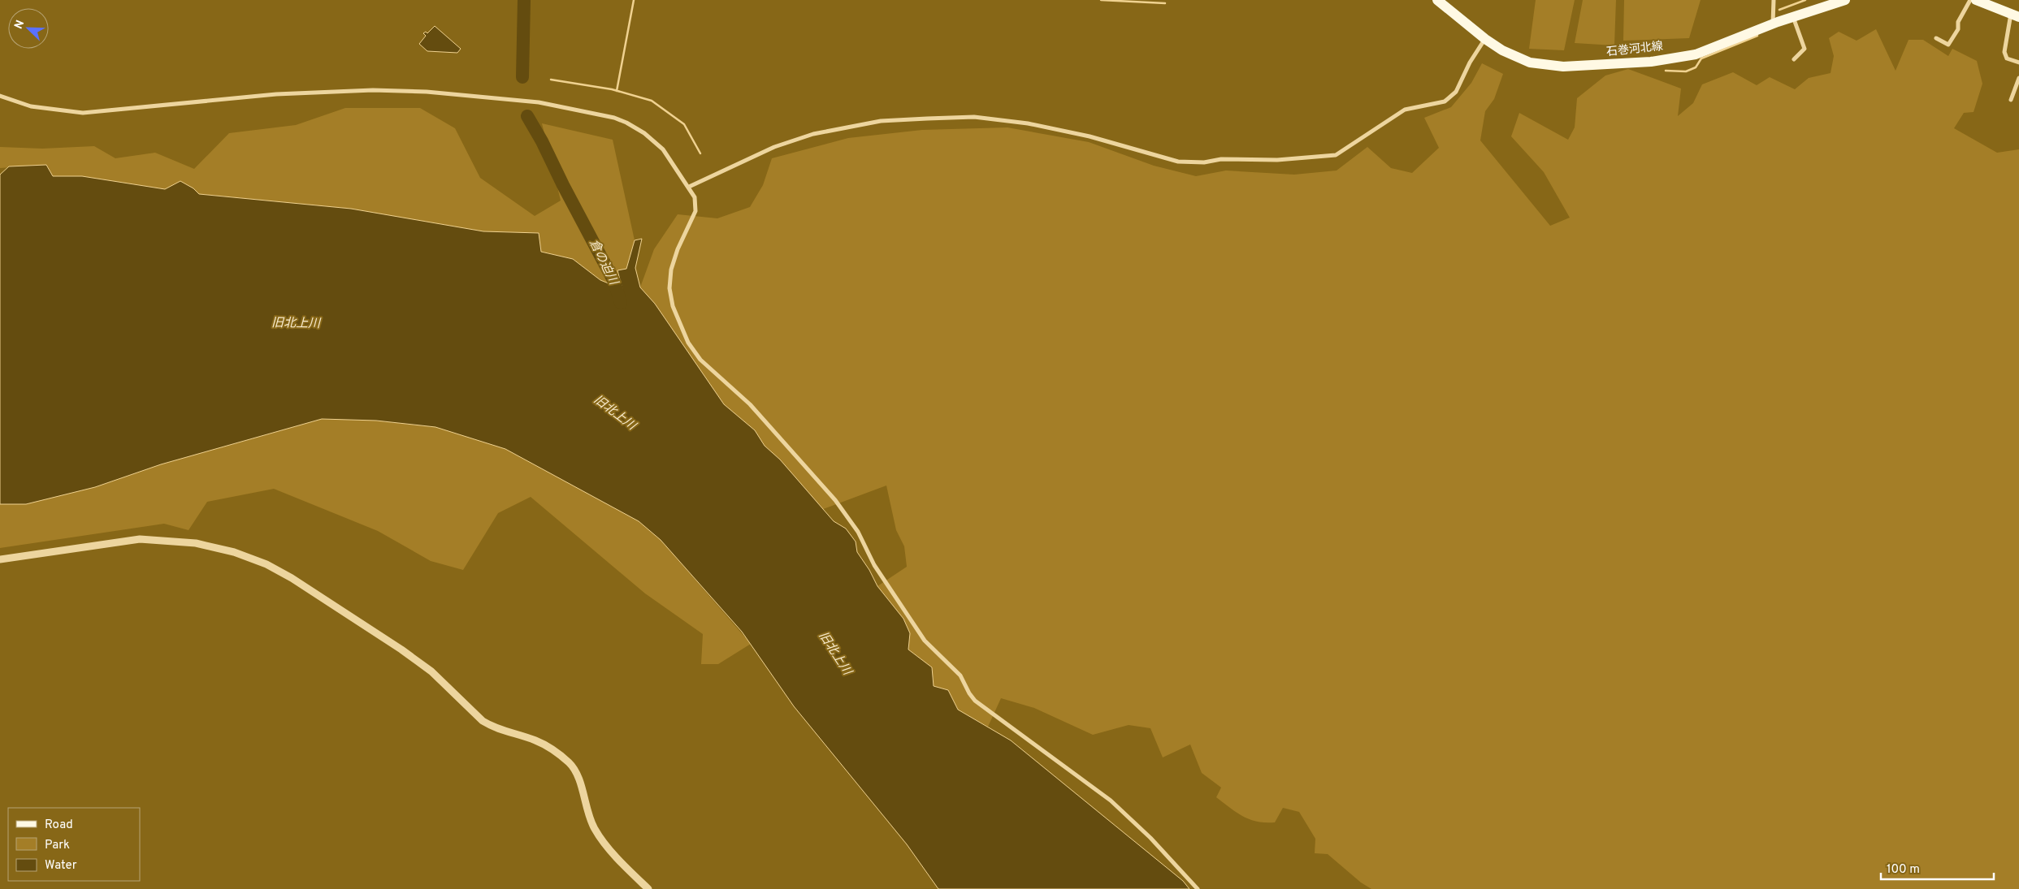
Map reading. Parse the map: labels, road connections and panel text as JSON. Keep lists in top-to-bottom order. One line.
{"streets":{"main road":["石巻河北線"]},"water":["倉の迫川","旧北上川"],"legend":["Road","Park","Water"],"scale_bar":"100 m","north":"top left"}
